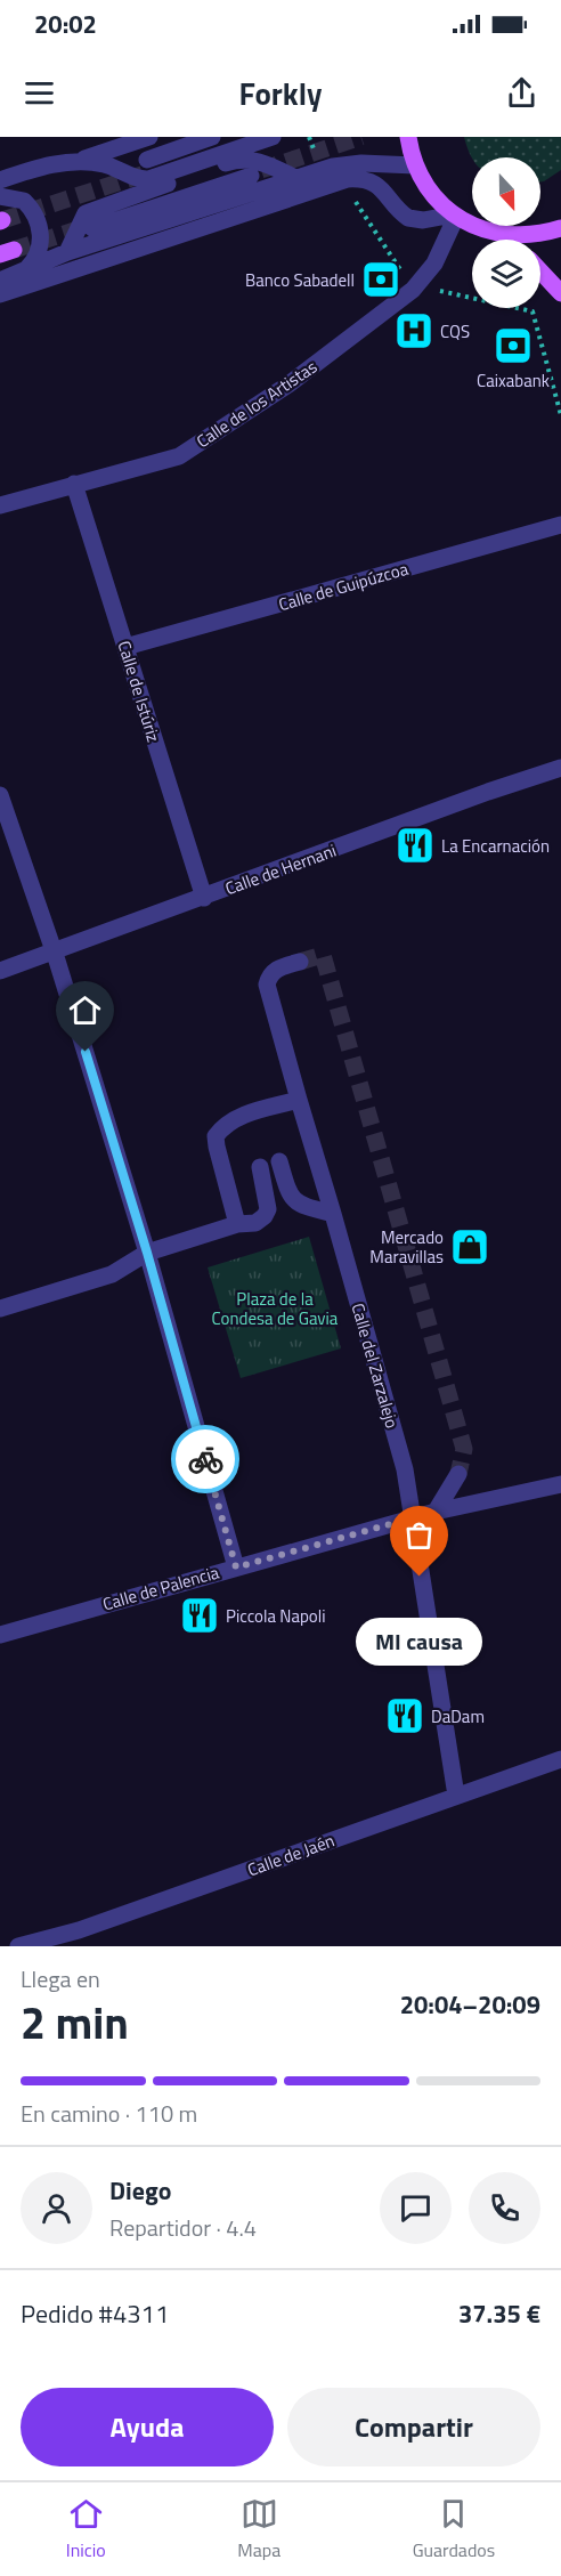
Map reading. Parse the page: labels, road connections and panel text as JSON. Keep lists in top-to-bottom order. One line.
{"streets":{"street":["Calle de los Artistas","Calle de Guipúzcoa","Calle de Istúriz","Calle de Hernani","Calle del Zarzalejo","Calle de Palencia","Calle de Jaén"]},"crossings":[["Calle de los Artistas","Calle de Istúriz"],["Calle de Guipúzcoa","Calle de Istúriz"],["Calle de Istúriz","Calle de Hernani"],["Calle del Zarzalejo","Calle de Palencia"],["Calle del Zarzalejo","Calle de Jaén"]],"parks":["Plaza de la Condesa de Gavia"],"places":{"bank":["Banco Sabadell","Caixabank"],"hospital":["CQS"],"restaurant":["La Encarnación","Piccola Napoli","DaDam"],"shop":["Mercado Maravillas"],"other":["MI causa"]},"north":"bottom","page":{"status":"20:02","header":"Forkly","bubble":"MI causa","heading":["2 min","Llega en","20:04–20:09"],"panel":["Diego","Repartidor · 4.4","Pedido #4311","37.35 €"],"bar":"En camino · 110 m","buttons":["Ayuda","Compartir"],"tabs":["Inicio","Mapa","Guardados"]}}
